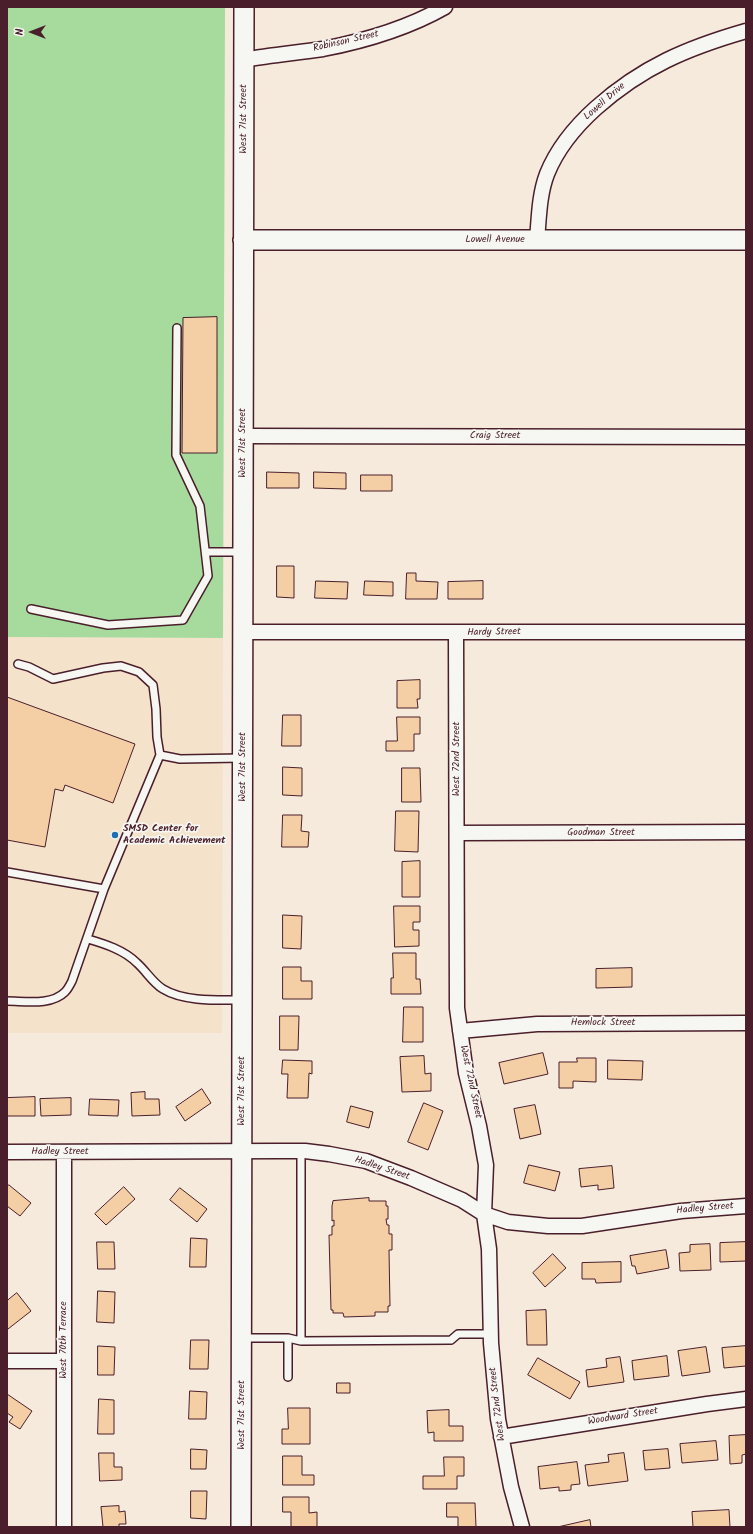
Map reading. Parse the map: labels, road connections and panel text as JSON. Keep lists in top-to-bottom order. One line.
{"streets":{"street":["Robinson Street","Lowell Drive","West 71st Street","Lowell Avenue","Craig Street","Hardy Street","West 72nd Street","Goodman Street","Hemlock Street","Hadley Street","West 70th Terrace","Woodward Street"]},"crossings":[["Robinson Street","West 71st Street"],["Lowell Drive","Lowell Avenue"],["West 71st Street","Lowell Avenue"],["West 71st Street","Craig Street"],["West 71st Street","Hardy Street"],["West 71st Street","Hadley Street"],["Hardy Street","West 72nd Street"],["West 72nd Street","Goodman Street"],["West 72nd Street","Hemlock Street"],["West 72nd Street","Hadley Street"],["West 72nd Street","Woodward Street"],["Hadley Street","West 70th Terrace"]],"places":["SMSD Center for Academic Achievement"],"north":"left"}
